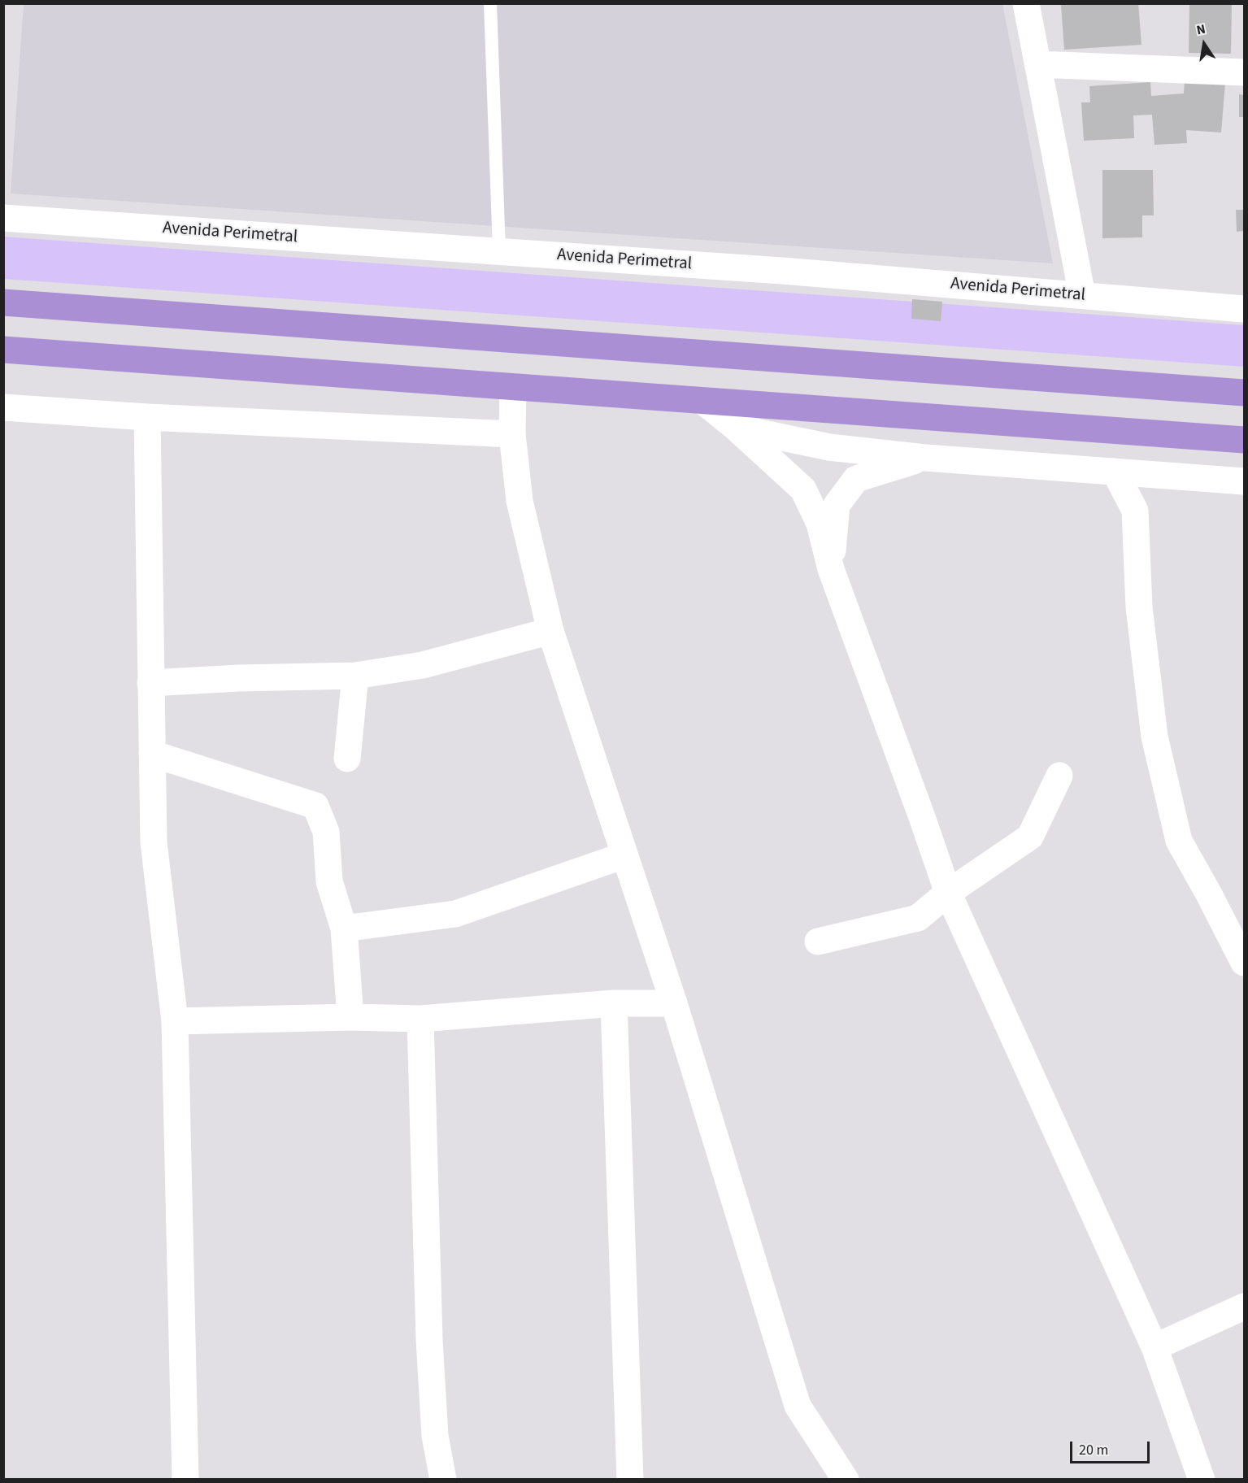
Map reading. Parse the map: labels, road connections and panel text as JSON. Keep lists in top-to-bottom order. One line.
{"streets":{"street":["Avenida Perimetral"]},"scale_bar":"20 m","north":"top"}
